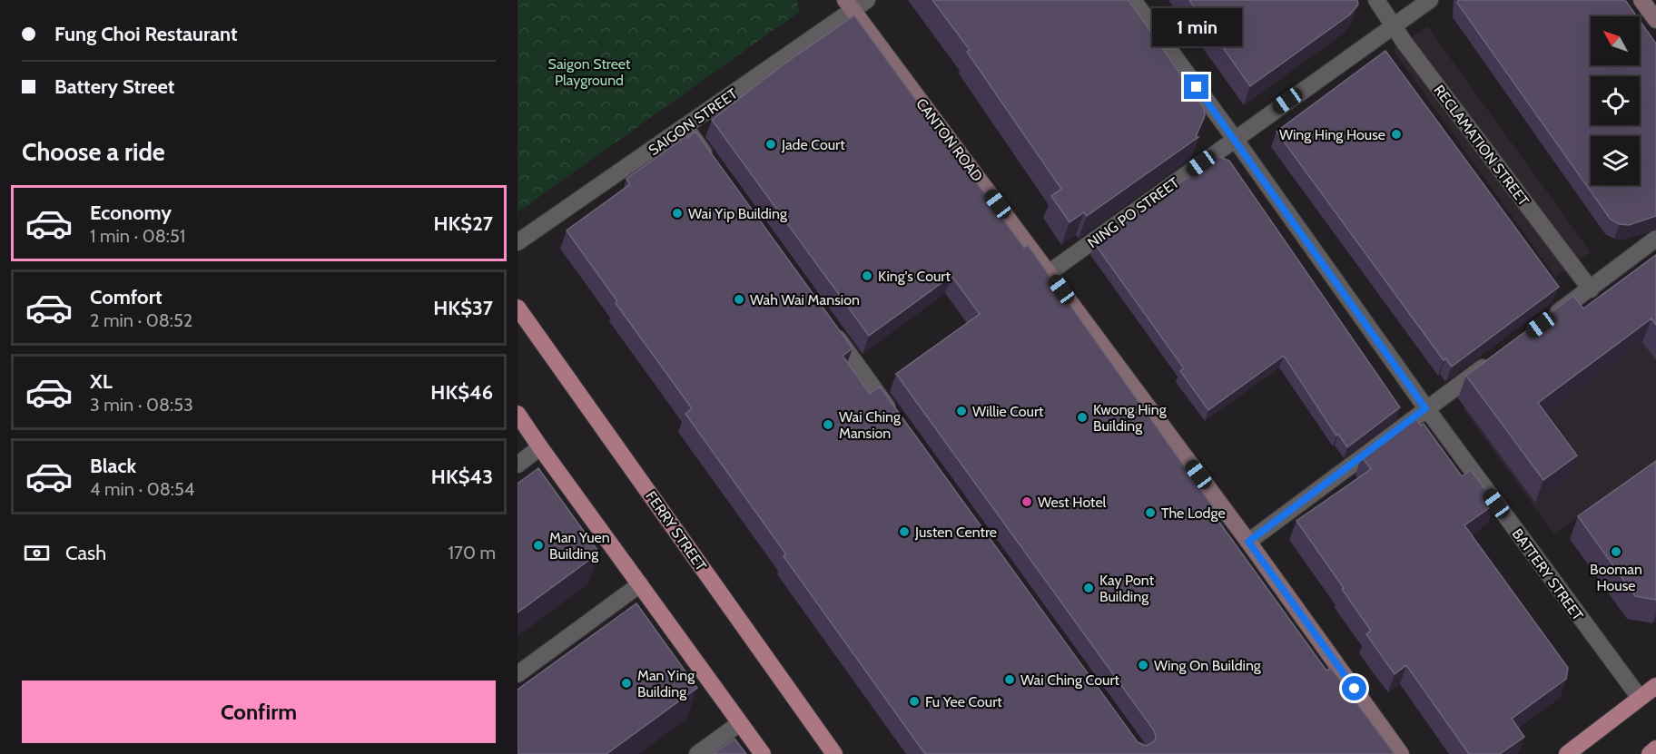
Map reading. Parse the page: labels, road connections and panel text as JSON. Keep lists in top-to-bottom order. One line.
{"streets":{"main road":["CANTON ROAD","FERRY STREET"],"street":["SAIGON STREET","RECLAMATION STREET","NING PO STREET","BATTERY STREET"]},"crossings":[["SAIGON STREET","CANTON ROAD"],["CANTON ROAD","NING PO STREET"],["RECLAMATION STREET","NING PO STREET"],["NING PO STREET","BATTERY STREET"]],"parks":["Saigon Street Playground"],"places":["Wing Hing House","Jade Court","Wai Yip Building","King's Court","Wah Wai Mansion","Willie Court","Kwong Hing Building","Wai Ching Mansion","West Hotel","The Lodge","Justen Centre","Man Yuen Building","Booman House","Kay Pont Building","Wing On Building","Wai Ching Court","Man Ying Building","Fu Yee Court"],"north":"top left","page":{"banner":["Fung Choi Restaurant","Battery Street"],"bubble":"1 min","heading":"Choose a ride","list":[{"name":"Economy","note":"1 min · 08:51","value":"HK$27"},{"name":"Comfort","note":"2 min · 08:52","value":"HK$37"},{"name":"XL","note":"3 min · 08:53","value":"HK$46"},{"name":"Black","note":"4 min · 08:54","value":"HK$43"}],"pay":["Cash","170 m"],"buttons":"Confirm"}}
